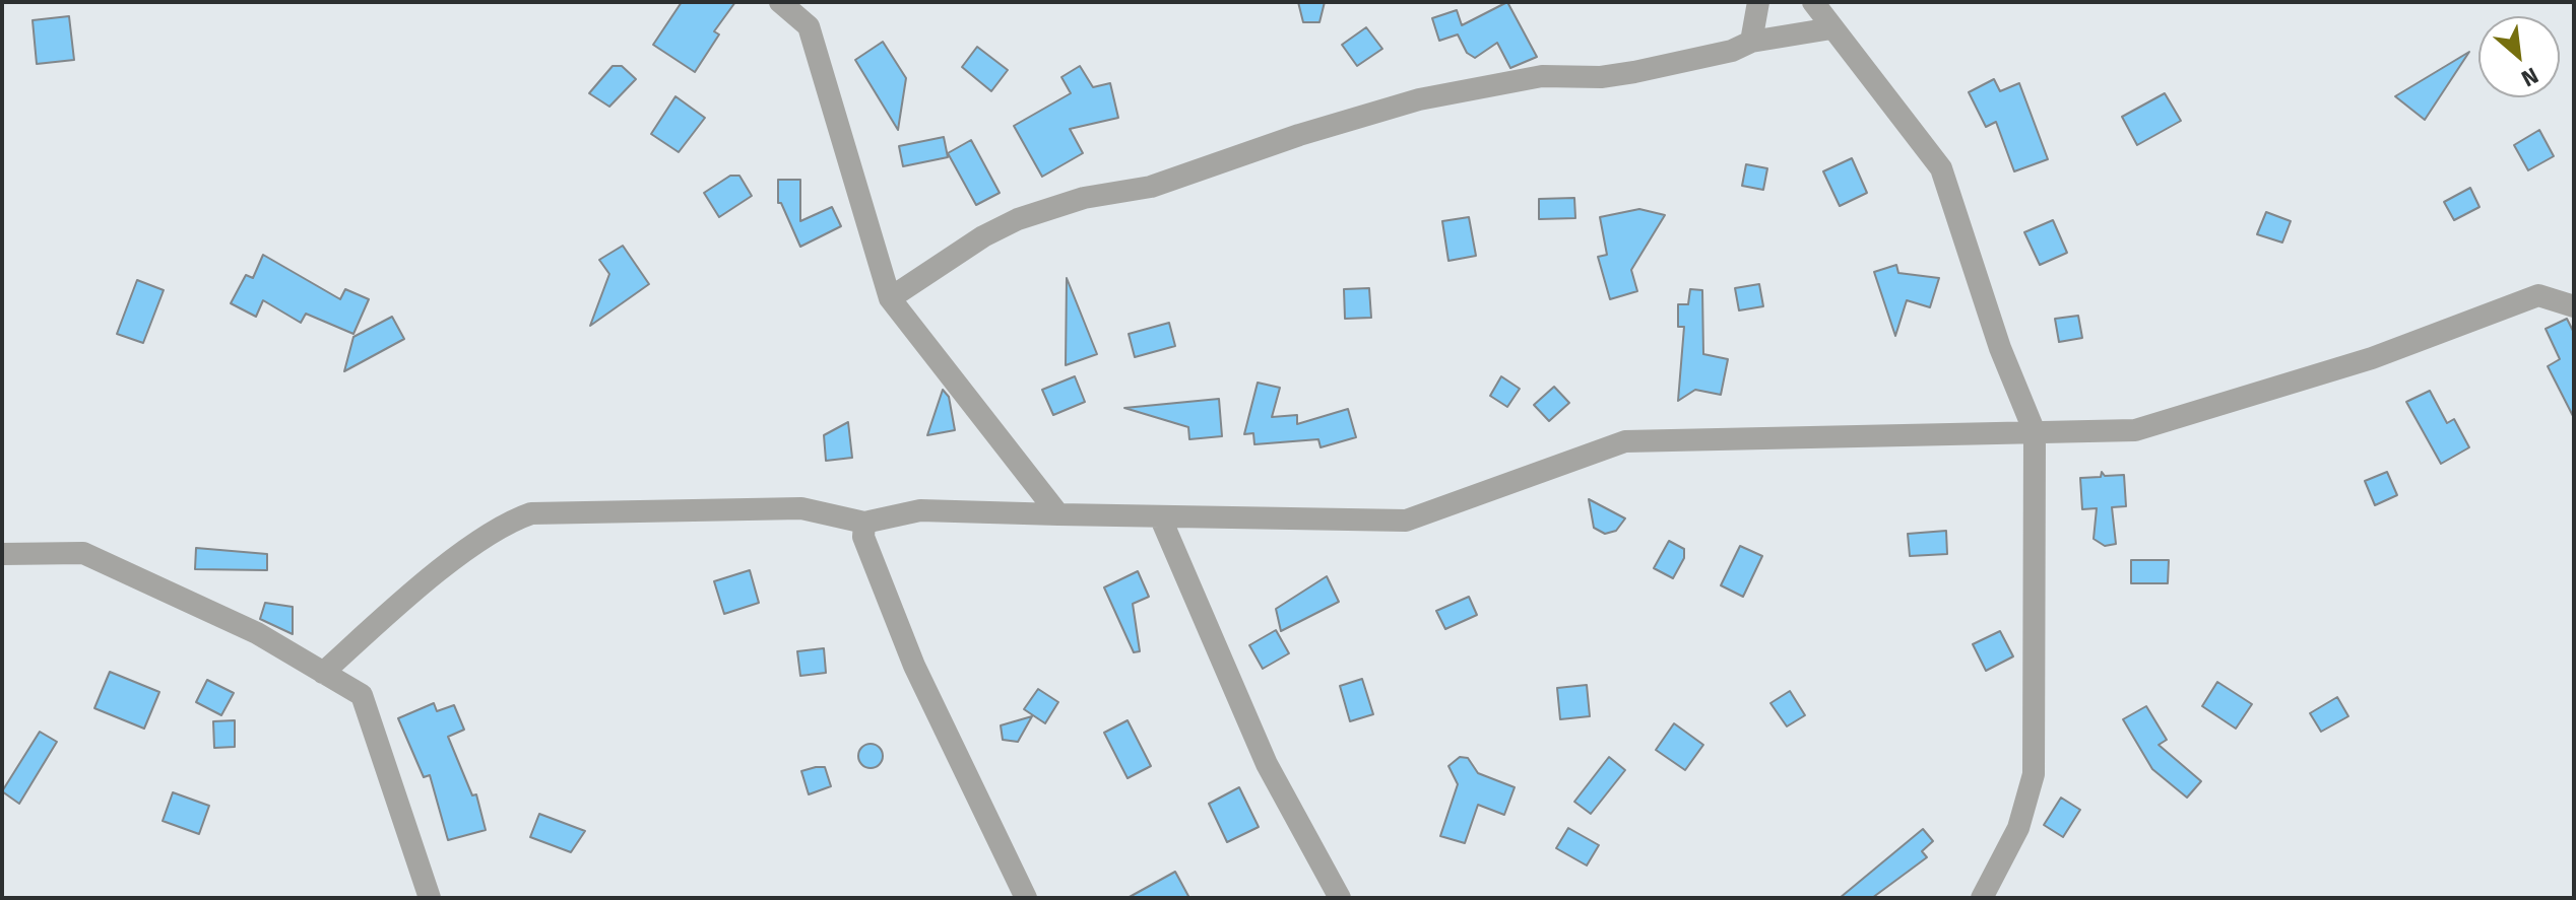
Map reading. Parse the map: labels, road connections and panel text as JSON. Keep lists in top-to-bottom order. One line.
{"north":"bottom right"}
